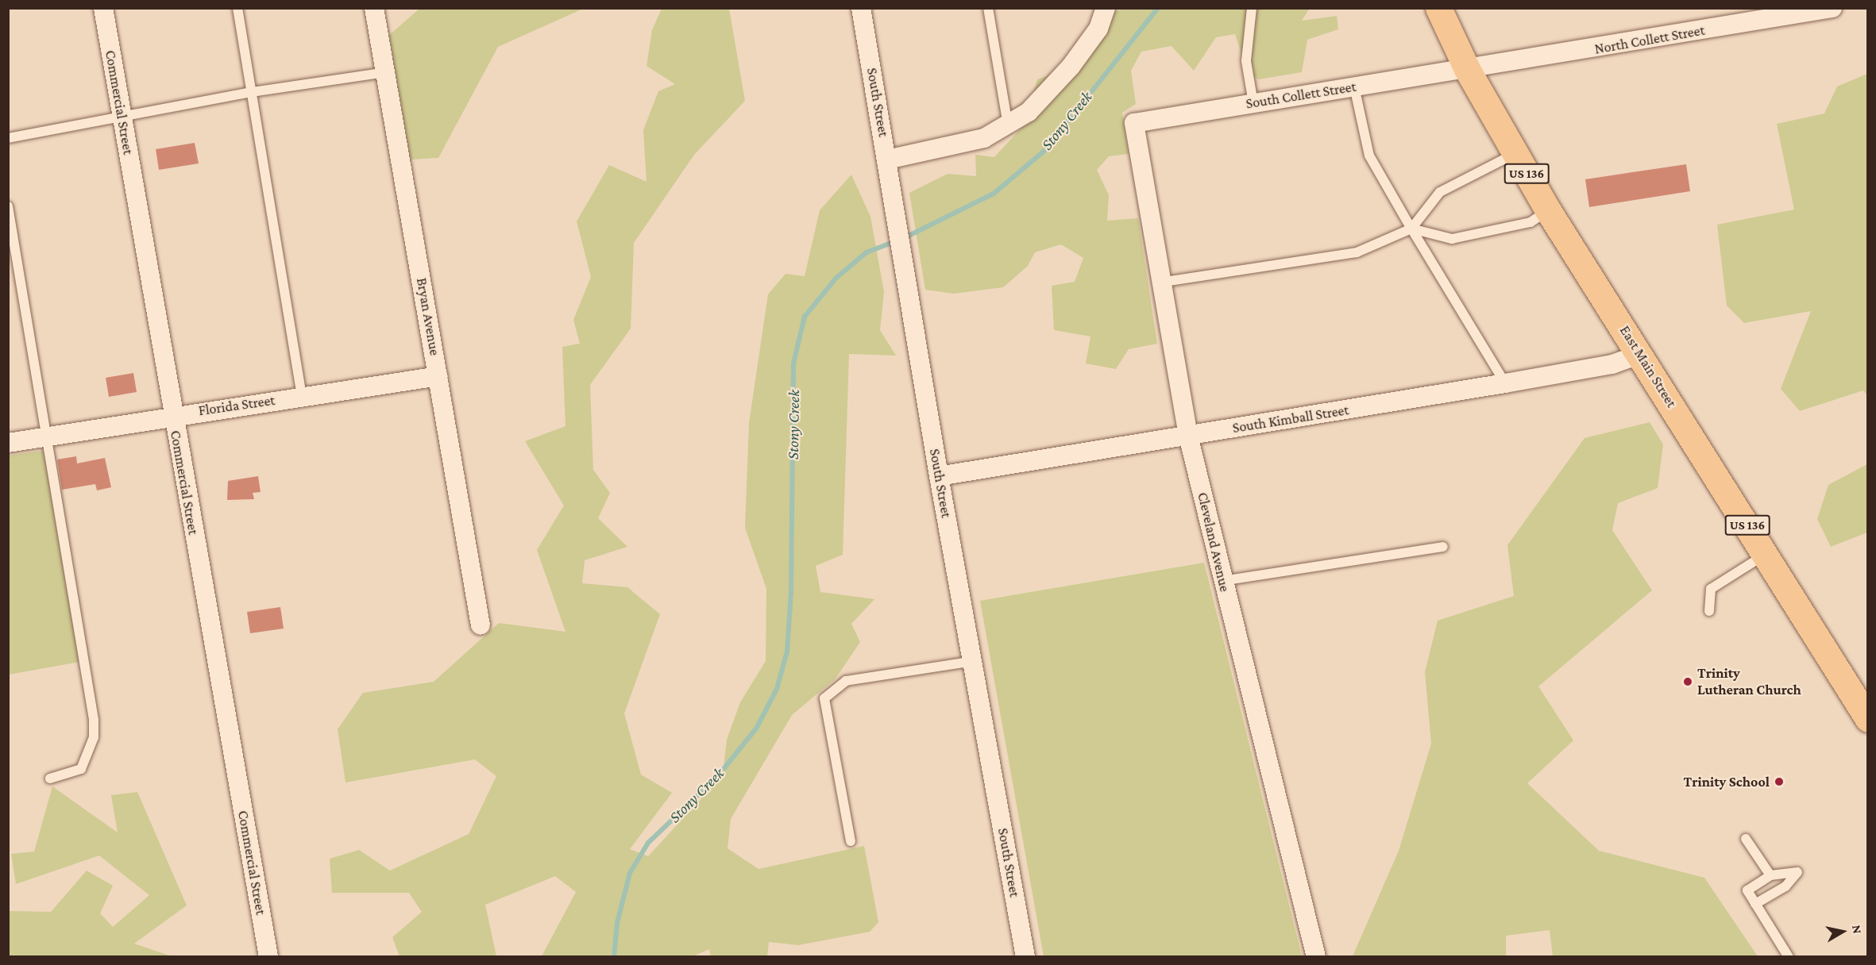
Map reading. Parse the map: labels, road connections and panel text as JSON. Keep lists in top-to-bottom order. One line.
{"streets":{"main road":["US 136","East Main Street"],"street":["North Collett Street","South Collett Street","Commercial Street","South Street","Bryan Avenue","Florida Street","South Kimball Street","Cleveland Avenue"]},"crossings":[["North Collett Street","South Collett Street"],["North Collett Street","East Main Street"],["South Collett Street","East Main Street"],["South Collett Street","Cleveland Avenue"],["Commercial Street","Florida Street"],["South Street","South Kimball Street"],["Bryan Avenue","Florida Street"],["East Main Street","South Kimball Street"],["South Kimball Street","Cleveland Avenue"]],"water":["Stony Creek"],"places":["Trinity Lutheran Church","Trinity School"],"north":"right"}
